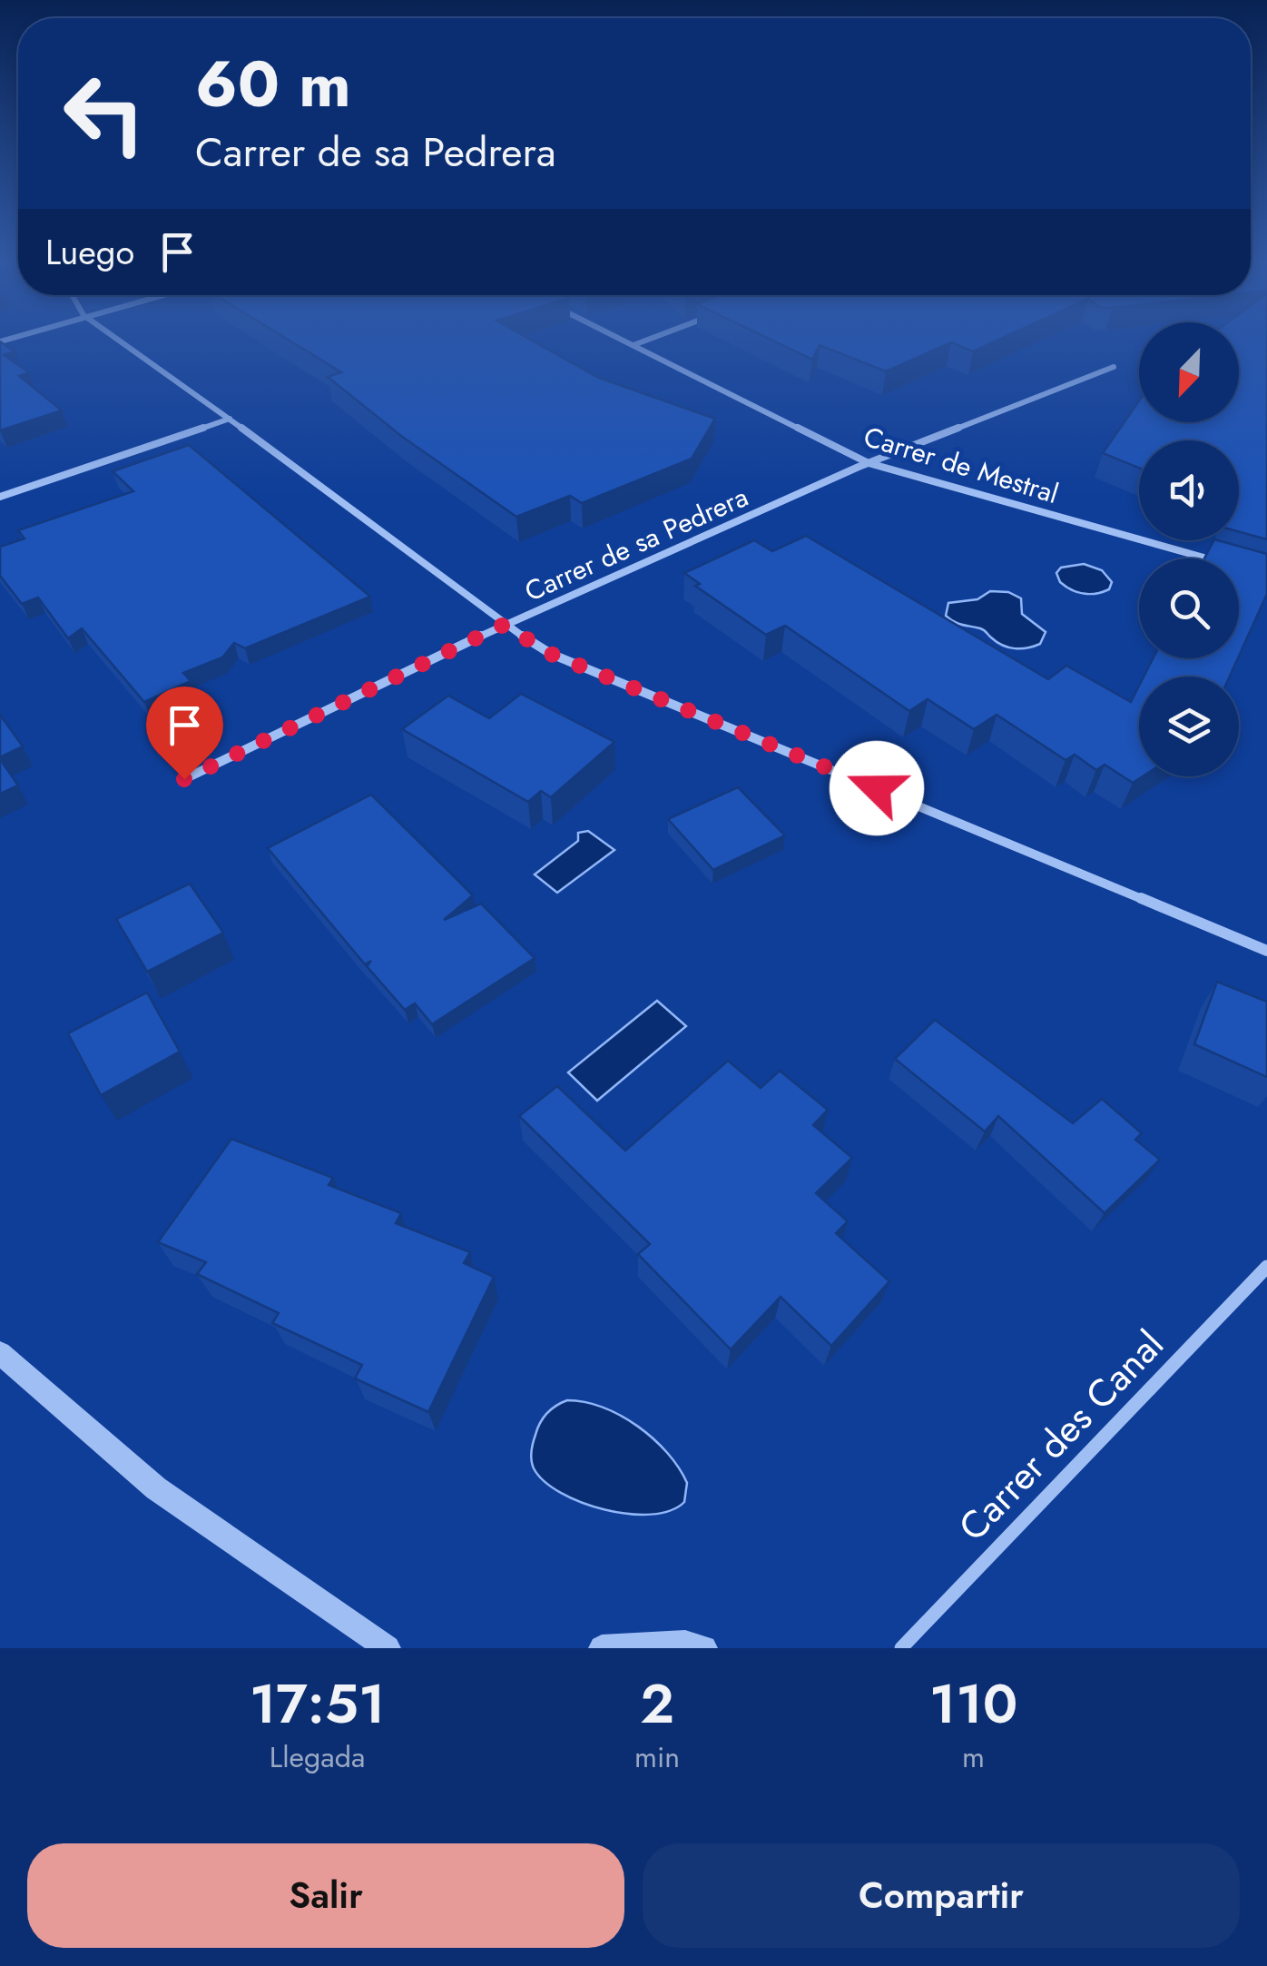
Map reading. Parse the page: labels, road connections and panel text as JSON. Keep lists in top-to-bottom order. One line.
{"streets":{"street":["Carrer de Mestral","Carrer de sa Pedrera","Carrer des Canal"]},"crossings":[["Carrer de Mestral","Carrer de sa Pedrera"]],"north":"bottom left","page":{"turn":["60 m","Carrer de sa Pedrera"],"then":"Luego","eta":["17:51","Llegada","2","min","110","m"],"buttons":["Salir","Compartir"]}}
